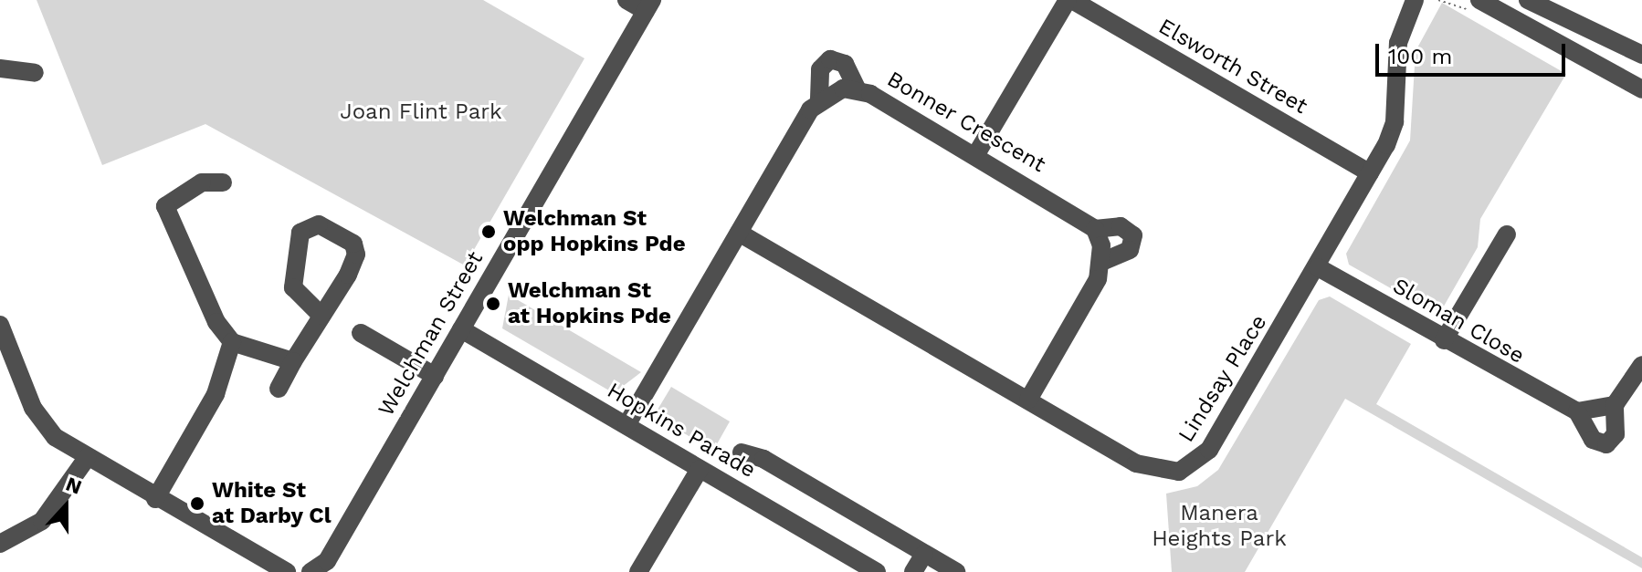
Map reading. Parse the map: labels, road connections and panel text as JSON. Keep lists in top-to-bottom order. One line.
{"streets":{"street":["Elsworth Street","Bonner Crescent","Sloman Close","Welchman Street","Lindsay Place","Hopkins Parade"]},"crossings":[["Elsworth Street","Lindsay Place"],["Sloman Close","Lindsay Place"],["Welchman Street","Hopkins Parade"]],"parks":["Joan Flint Park","Manera Heights Park"],"places":["Welchman St opp Hopkins Pde","Welchman St at Hopkins Pde","White St at Darby Cl"],"scale_bar":"100 m","north":"top"}
